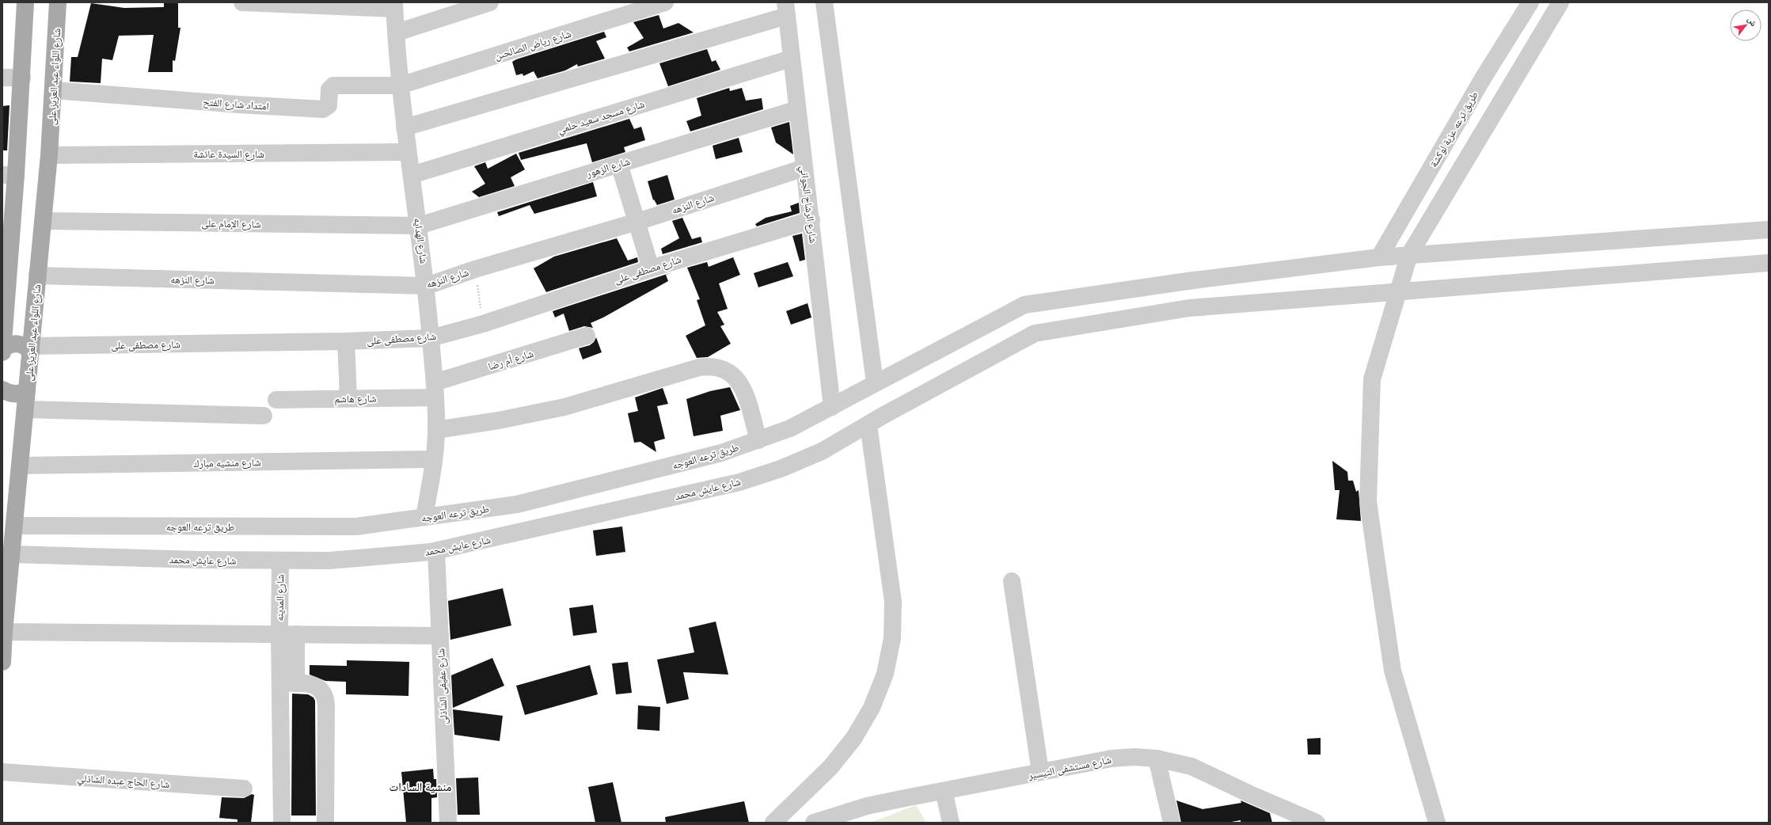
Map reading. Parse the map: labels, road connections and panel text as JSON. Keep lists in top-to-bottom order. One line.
{"streets":{"main road":["شارع اللواء عبد العزيز على"],"street":["شارع رياض الصالحىن","امتداد شارع الفتح","شارع مسجد سعيد حلمي","طريق ترعه عزبة لوكشة","شارع السيدة عائشة","شارع الزهور","شارع النزهه","شارع الرشاح الجواني","شارع الإمام على","شارع الهدايه","شارع مصطفى على","شارع أم رضا","شارع هاشم","طريق ترعه العوجه","شارع منشيه مبارك","شارع عايش محمد","شارع المدينه","شارع عفيفى الشاذلى","شارع مستشفى التيسير","شارع الحاج عبده الشاذلي"]},"crossings":[["شارع رياض الصالحىن","امتداد شارع الفتح"],["شارع رياض الصالحىن","شارع الهدايه"],["شارع اللواء عبد العزيز على","امتداد شارع الفتح"],["شارع اللواء عبد العزيز على","شارع السيدة عائشة"],["شارع اللواء عبد العزيز على","شارع النزهه"],["شارع اللواء عبد العزيز على","شارع الإمام على"],["شارع اللواء عبد العزيز على","شارع مصطفى على"],["شارع اللواء عبد العزيز على","طريق ترعه العوجه"],["شارع اللواء عبد العزيز على","شارع منشيه مبارك"],["شارع اللواء عبد العزيز على","شارع عايش محمد"],["امتداد شارع الفتح","شارع الهدايه"],["شارع مسجد سعيد حلمي","شارع الرشاح الجواني"],["شارع مسجد سعيد حلمي","شارع الهدايه"],["طريق ترعه عزبة لوكشة","طريق ترعه العوجه"],["شارع السيدة عائشة","شارع الهدايه"],["شارع الزهور","شارع الرشاح الجواني"],["شارع الزهور","شارع الإمام على"],["شارع الزهور","شارع الهدايه"],["شارع النزهه","شارع الرشاح الجواني"],["شارع النزهه","شارع الهدايه"],["شارع الرشاح الجواني","شارع مصطفى على"],["شارع الرشاح الجواني","طريق ترعه العوجه"],["شارع الإمام على","شارع الهدايه"],["شارع الهدايه","شارع مصطفى على"],["شارع الهدايه","شارع أم رضا"],["شارع الهدايه","شارع هاشم"],["شارع الهدايه","طريق ترعه العوجه"],["شارع الهدايه","شارع منشيه مبارك"],["شارع أم رضا","شارع هاشم"],["شارع عايش محمد","شارع المدينه"],["شارع عايش محمد","شارع عفيفى الشاذلى"]],"districts":["منشية السادات"],"north":"top right"}
